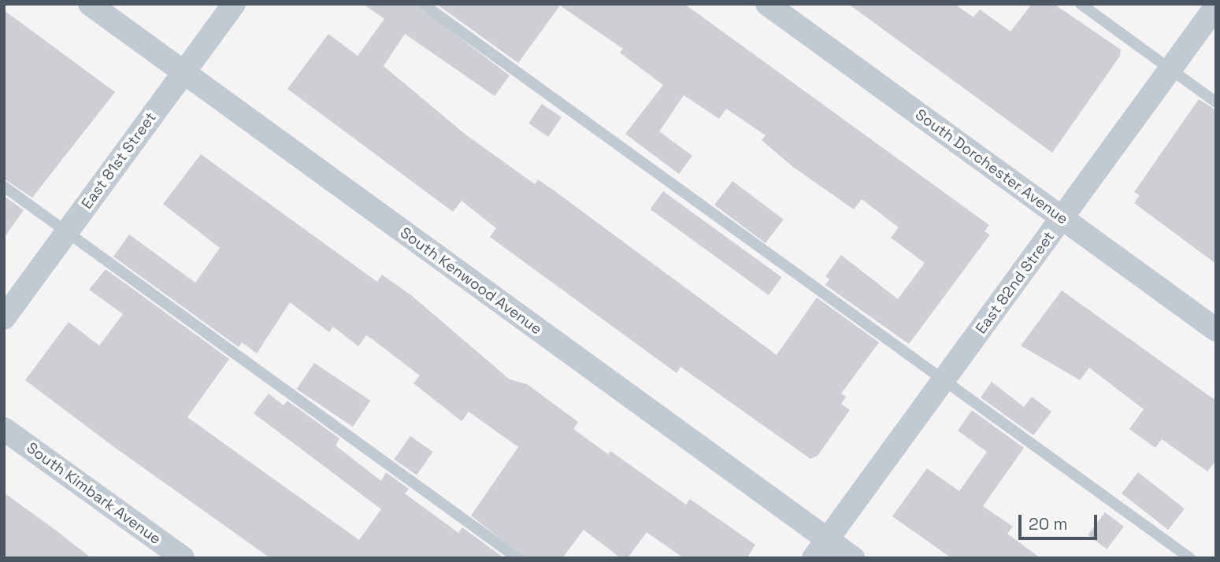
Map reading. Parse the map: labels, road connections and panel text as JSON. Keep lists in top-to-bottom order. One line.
{"streets":{"street":["East 81st Street","South Dorchester Avenue","South Kenwood Avenue","East 82nd Street","South Kimbark Avenue"]},"crossings":[["East 81st Street","South Kenwood Avenue"],["South Dorchester Avenue","East 82nd Street"],["South Kenwood Avenue","East 82nd Street"]],"scale_bar":"20 m"}
